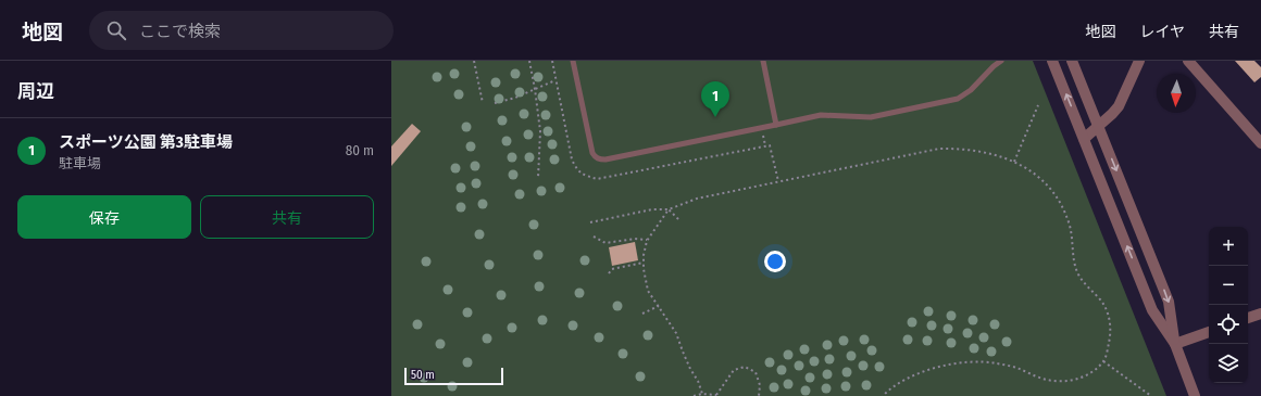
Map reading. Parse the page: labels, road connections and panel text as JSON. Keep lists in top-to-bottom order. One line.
{"scale_bar":"50 m","north":"bottom","page":{"header":"地図","search":"ここで検索","nav":["地図","レイヤ","共有"],"heading":"周辺","pins":"1","list":[{"mark":"1","name":"スポーツ公園 第3駐車場","note":"駐車場","value":"80 m"}],"buttons":["保存","共有"],"map_buttons":["+","−"],"scale":"50 m"}}
